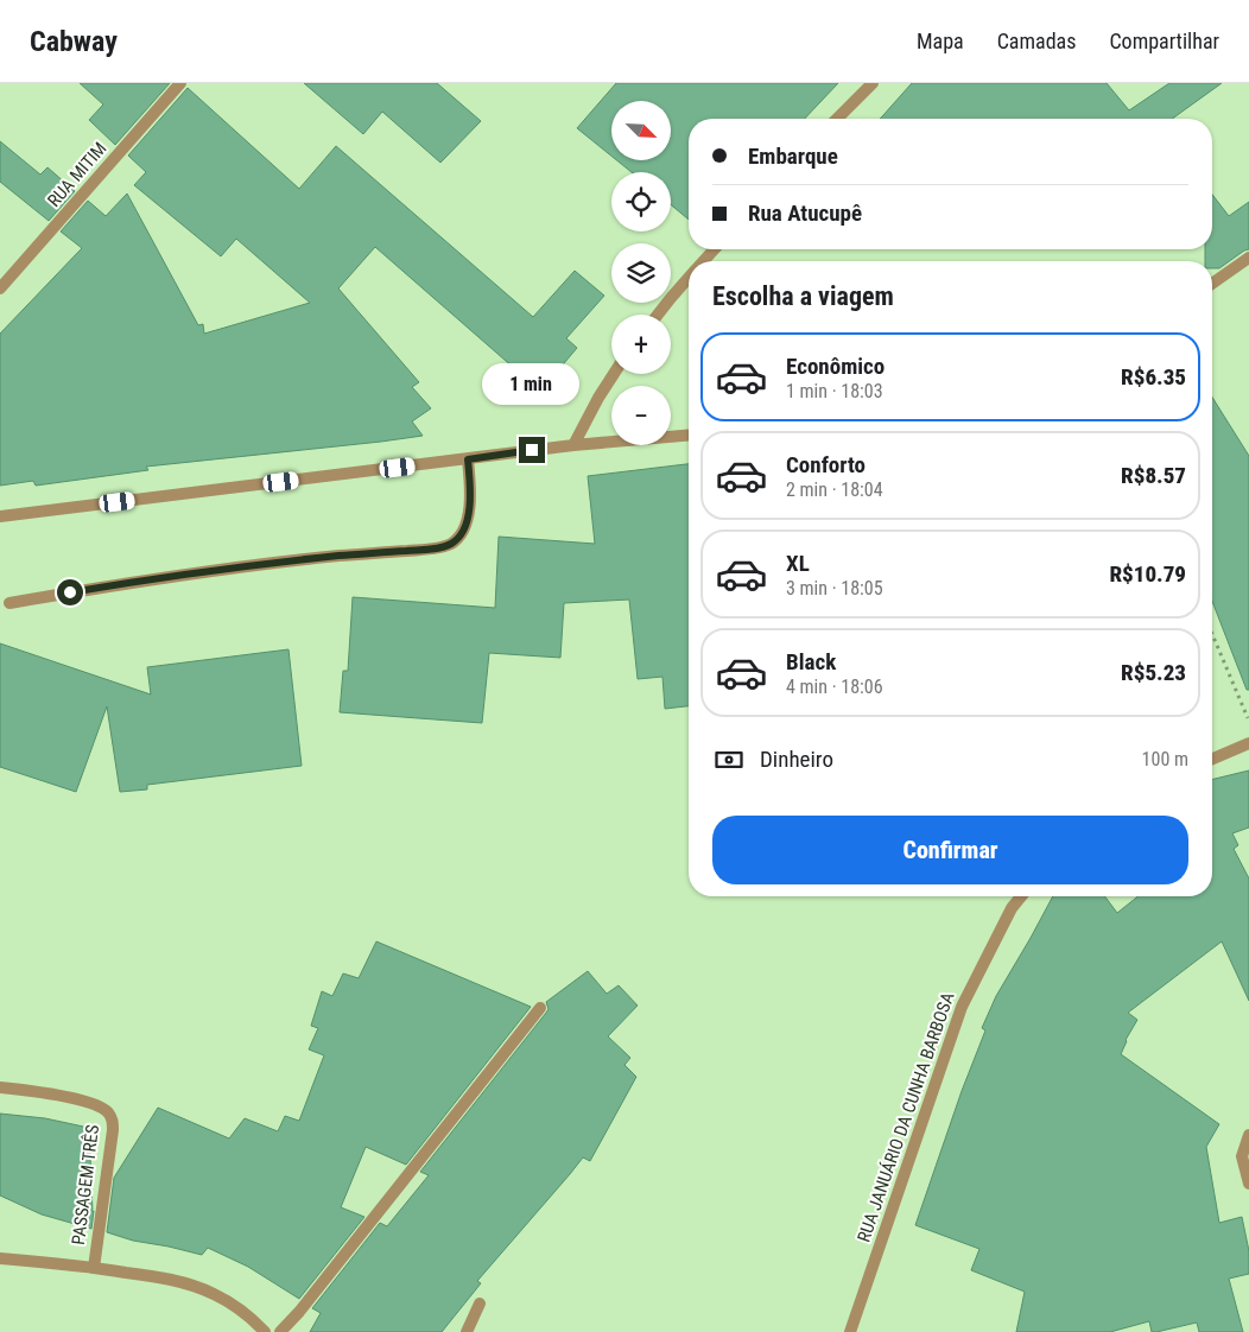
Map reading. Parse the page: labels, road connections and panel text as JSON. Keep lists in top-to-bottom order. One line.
{"streets":{"street":["RUA MITIM","RUA JANUÁRIO DA CUNHA BARBOSA","PASSAGEM TRÊS"]},"north":"bottom right","page":{"header":"Cabway","nav":["Mapa","Camadas","Compartilhar"],"map_buttons":["+","−"],"banner":["Embarque","Rua Atucupê"],"heading":"Escolha a viagem","list":[{"name":"Econômico","note":"1 min · 18:03","value":"R$6.35"},{"name":"Conforto","note":"2 min · 18:04","value":"R$8.57"},{"name":"XL","note":"3 min · 18:05","value":"R$10.79"},{"name":"Black","note":"4 min · 18:06","value":"R$5.23"}],"bubble":"1 min","pay":["Dinheiro","100 m"],"buttons":"Confirmar"}}
